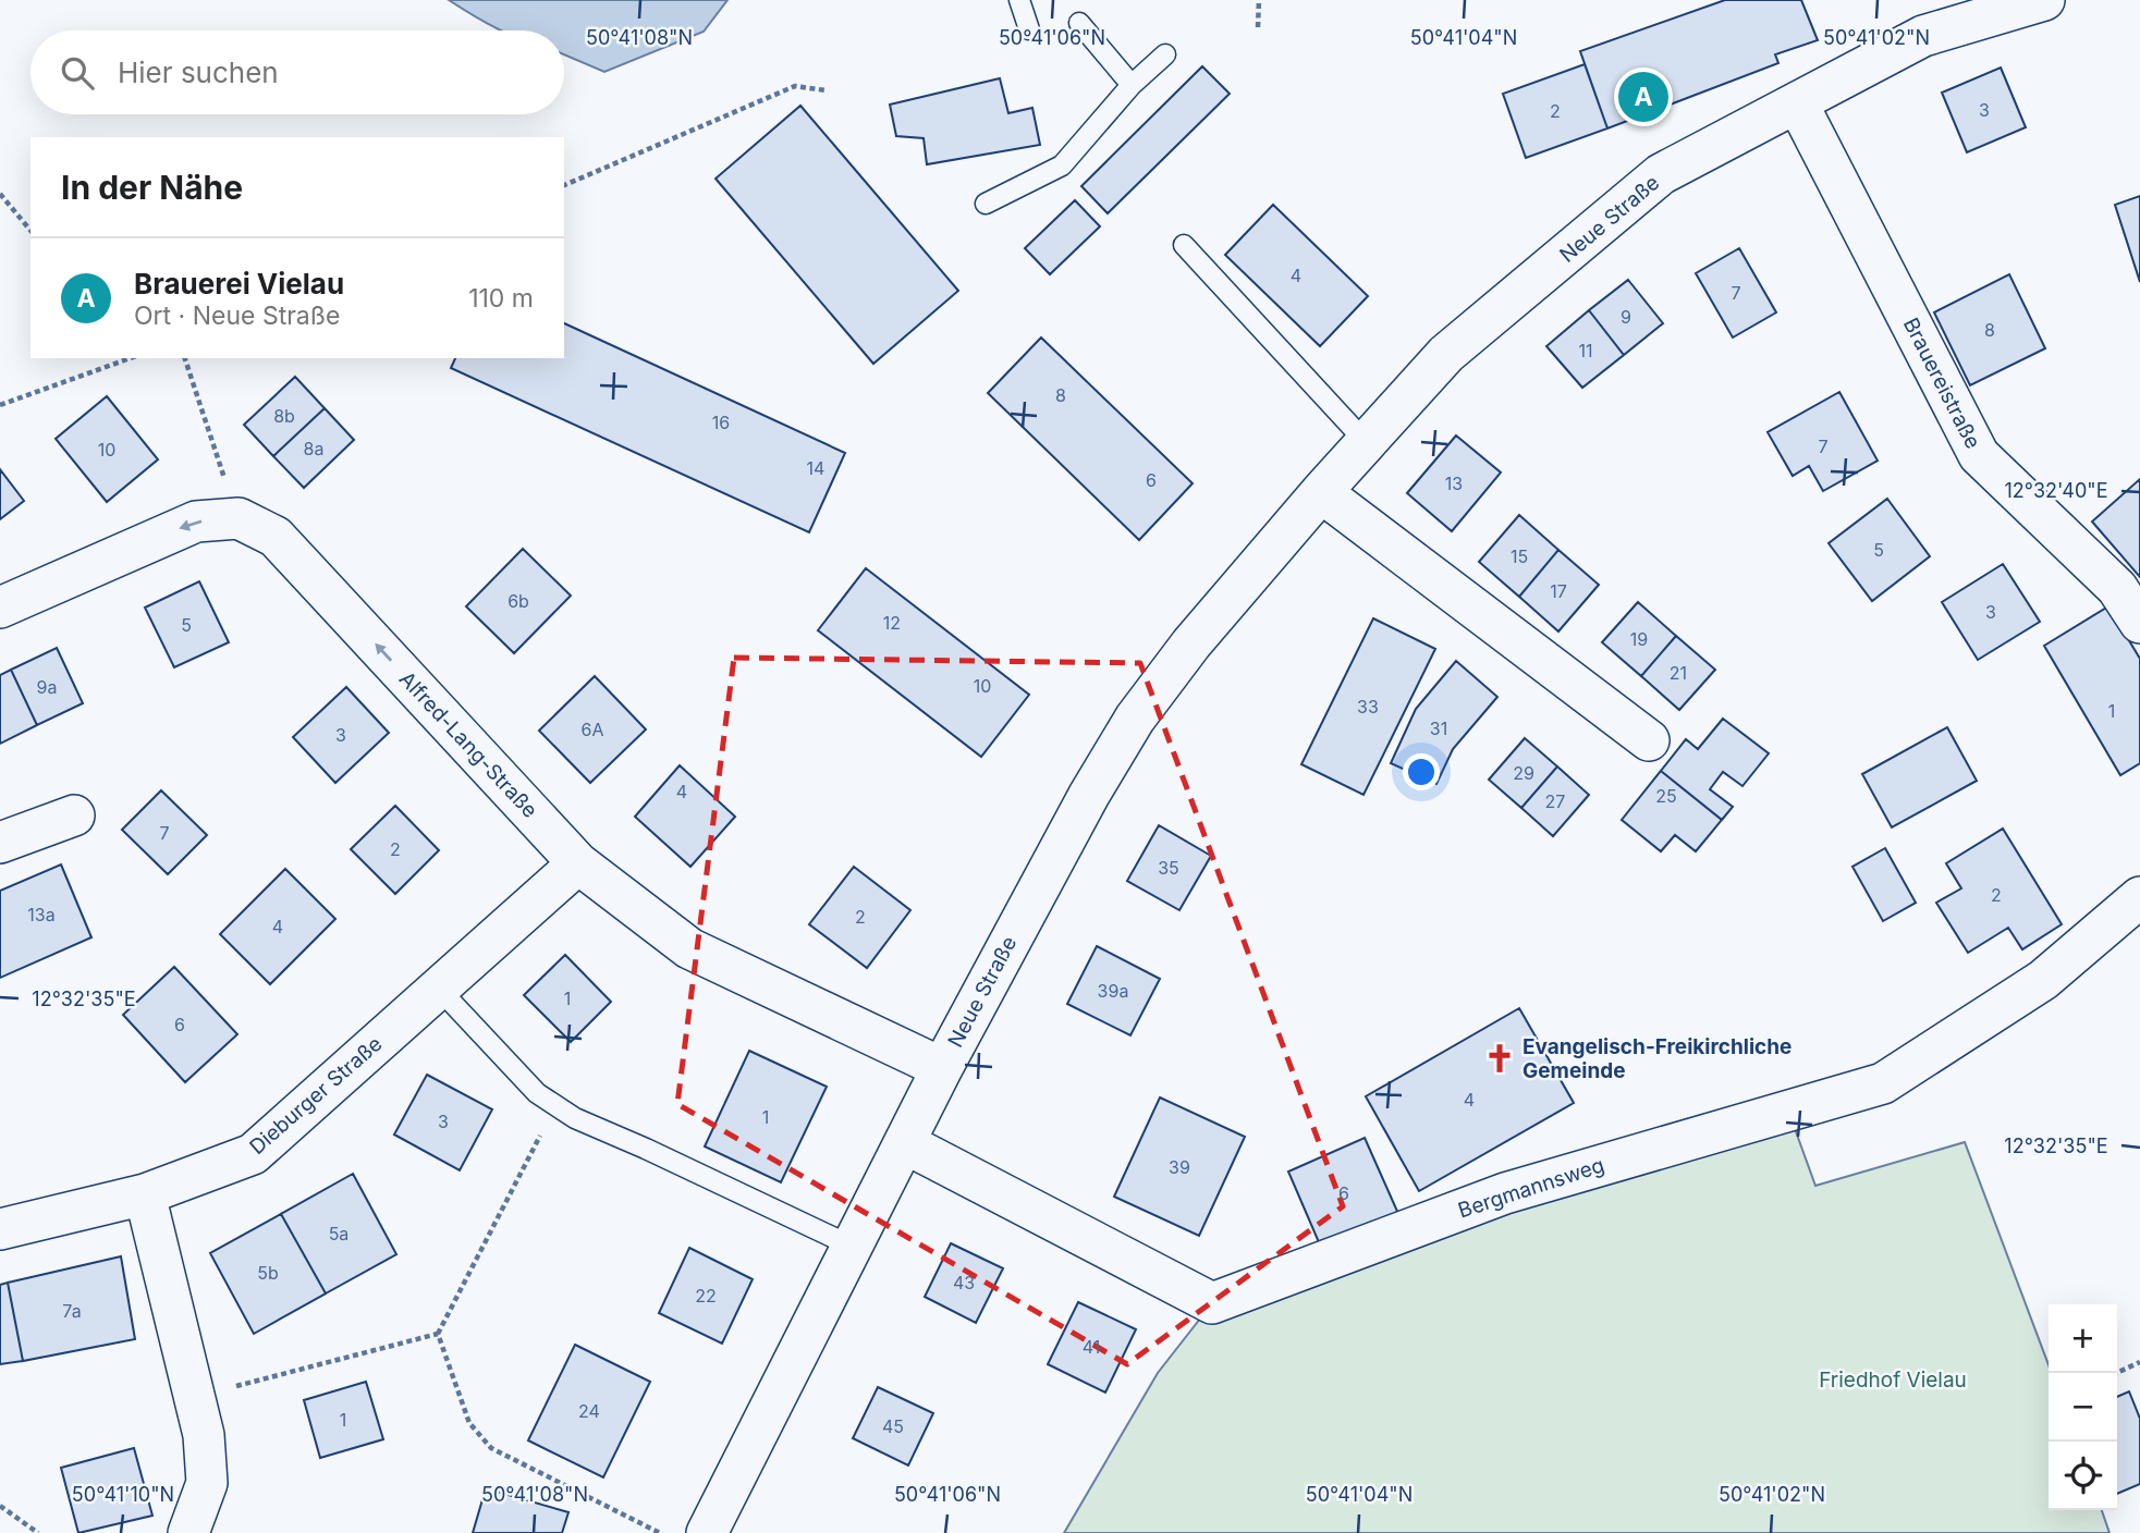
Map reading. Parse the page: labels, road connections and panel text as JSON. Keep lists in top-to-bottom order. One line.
{"streets":{"street":["Neue Straße","Brauereistraße","Alfred-Lang-Straße","Dieburger Straße","Bergmannsweg"]},"crossings":[["Neue Straße","Brauereistraße"],["Neue Straße","Alfred-Lang-Straße"],["Neue Straße","Bergmannsweg"],["Alfred-Lang-Straße","Dieburger Straße"]],"one_way":["Alfred-Lang-Straße"],"parks":["Friedhof Vielau"],"places":{"church":["Evangelisch-Freikirchliche Gemeinde"]},"house_numbers":["3","2","4","7","9","8","11","8","8b","16","7","8a","10","14","6","13","5","15","17","6b","3","12","5","19","21","10","9a","33","1","31","6A","3","29","4","25","27","7","2","35","2","13a","2","4","39a","1","6","4","1","3","39","6","5a","5b","43","22","7a","41","24","1","45"],"page":{"search":"Hier suchen","pins":"A","heading":"In der Nähe","list":[{"mark":"A","name":"Brauerei Vielau","note":"Ort · Neue Straße","value":"110 m"}],"map_buttons":["+","−"]},"coordinates":["50°41'08\"N","50°41'06\"N","50°41'04\"N","50°41'02\"N","12°32'40\"E","12°32'35\"E","50°41'10\"N"]}
